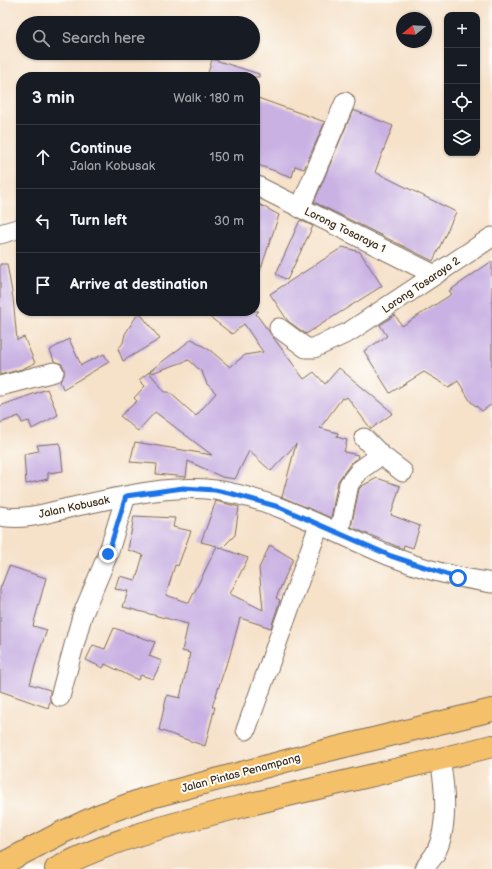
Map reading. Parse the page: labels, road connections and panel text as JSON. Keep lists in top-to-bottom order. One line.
{"streets":{"main road":["Jalan Pintas Penampang"],"street":["Lorong Tosaraya 1","Lorong Tosaraya 2","Jalan Kobusak"]},"crossings":[["Lorong Tosaraya 1","Lorong Tosaraya 2"]],"north":"left","page":{"map_buttons":["+","−"],"search":"Search here","heading":["3 min","Walk · 180 m"],"list":[["Continue","Jalan Kobusak","150 m"],["Turn left","30 m"],"Arrive at destination"]}}
